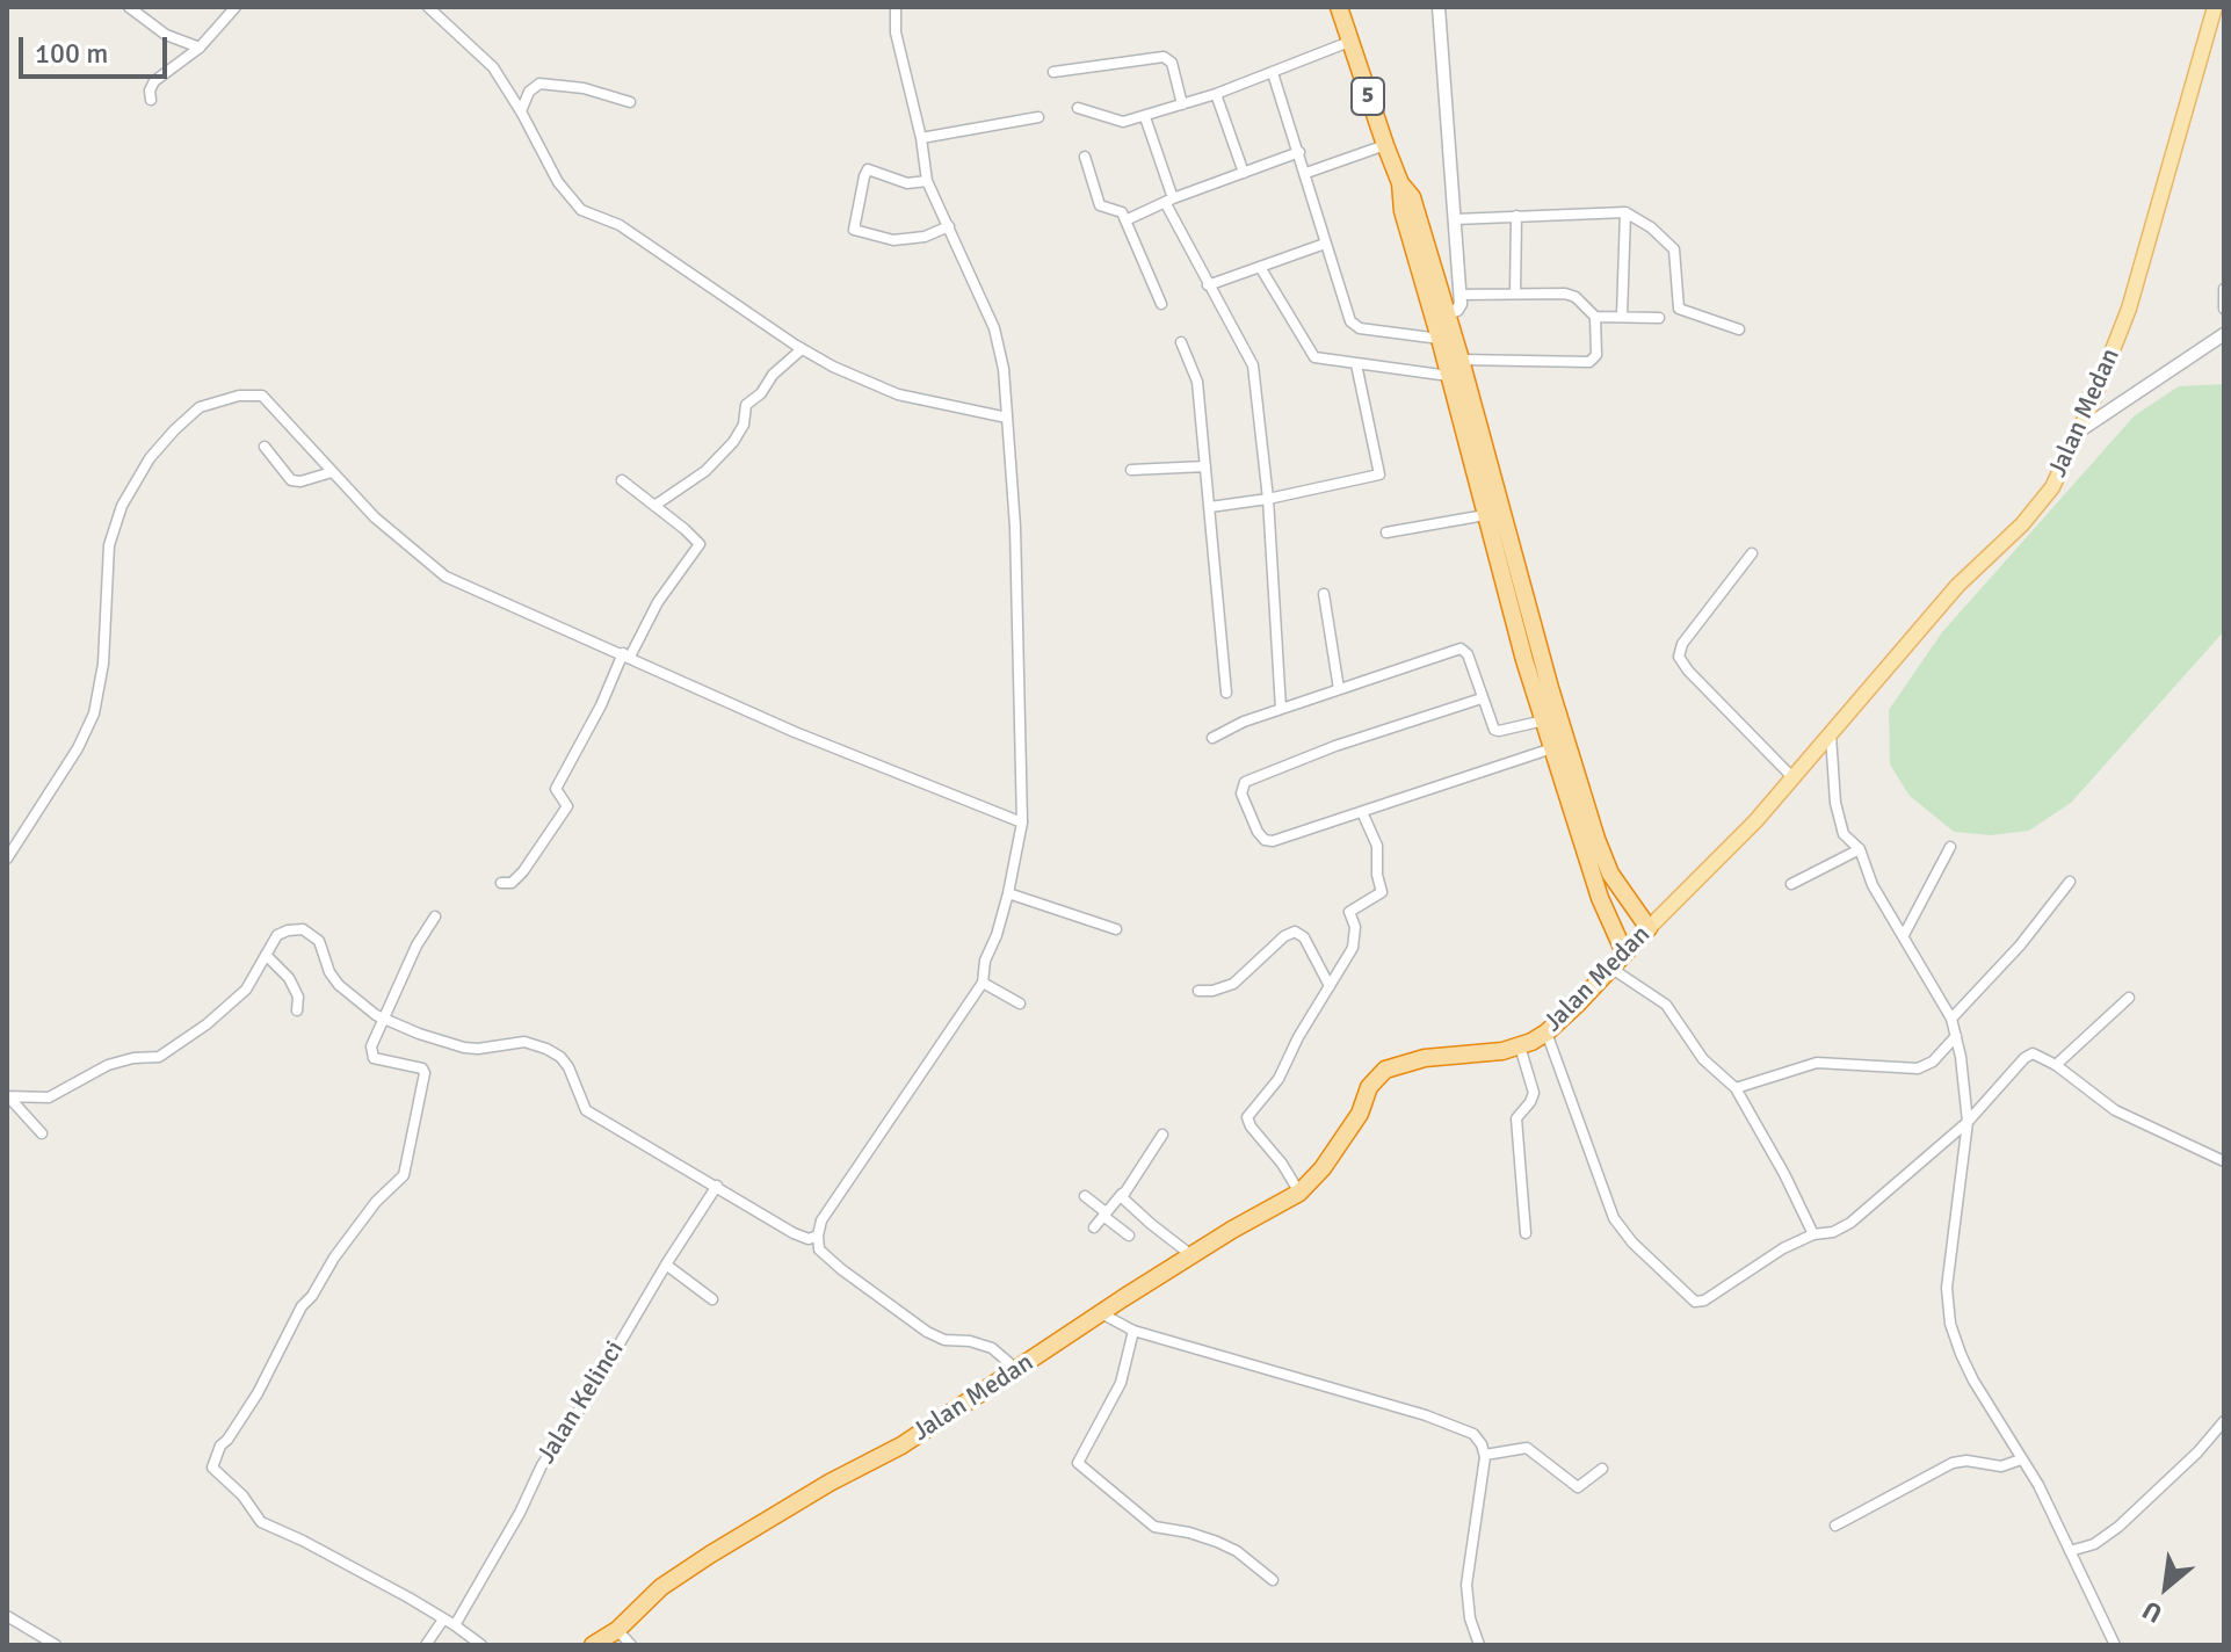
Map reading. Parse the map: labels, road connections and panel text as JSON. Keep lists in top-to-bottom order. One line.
{"streets":{"highway":["5","Jalan Medan"],"street":["Jalan Kelinci"]},"scale_bar":"100 m","north":"bottom left"}
